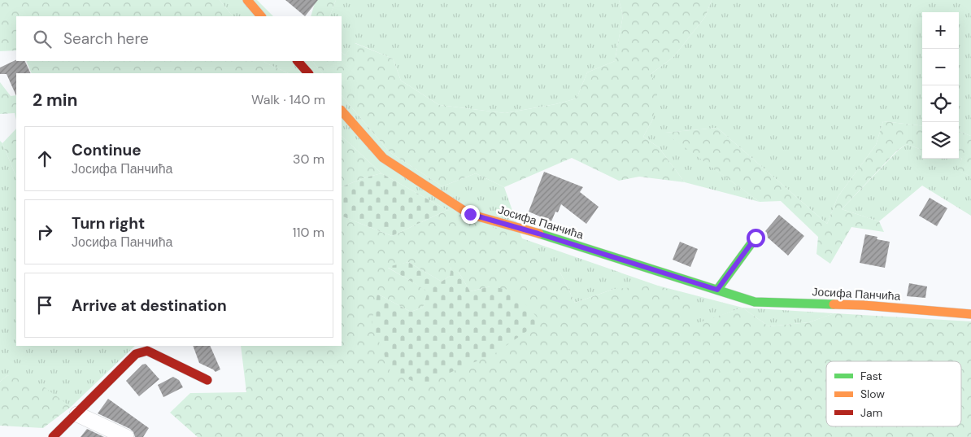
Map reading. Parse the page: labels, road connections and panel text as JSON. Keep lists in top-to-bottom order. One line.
{"streets":{"street":["Јосифа Панчића"]},"legend":["Fast","Slow","Jam"],"page":{"map_buttons":["+","−"],"search":"Search here","heading":["2 min","Walk · 140 m"],"list":[["Continue","Јосифа Панчића","30 m"],["Turn right","Јосифа Панчића","110 m"],"Arrive at destination"]}}
